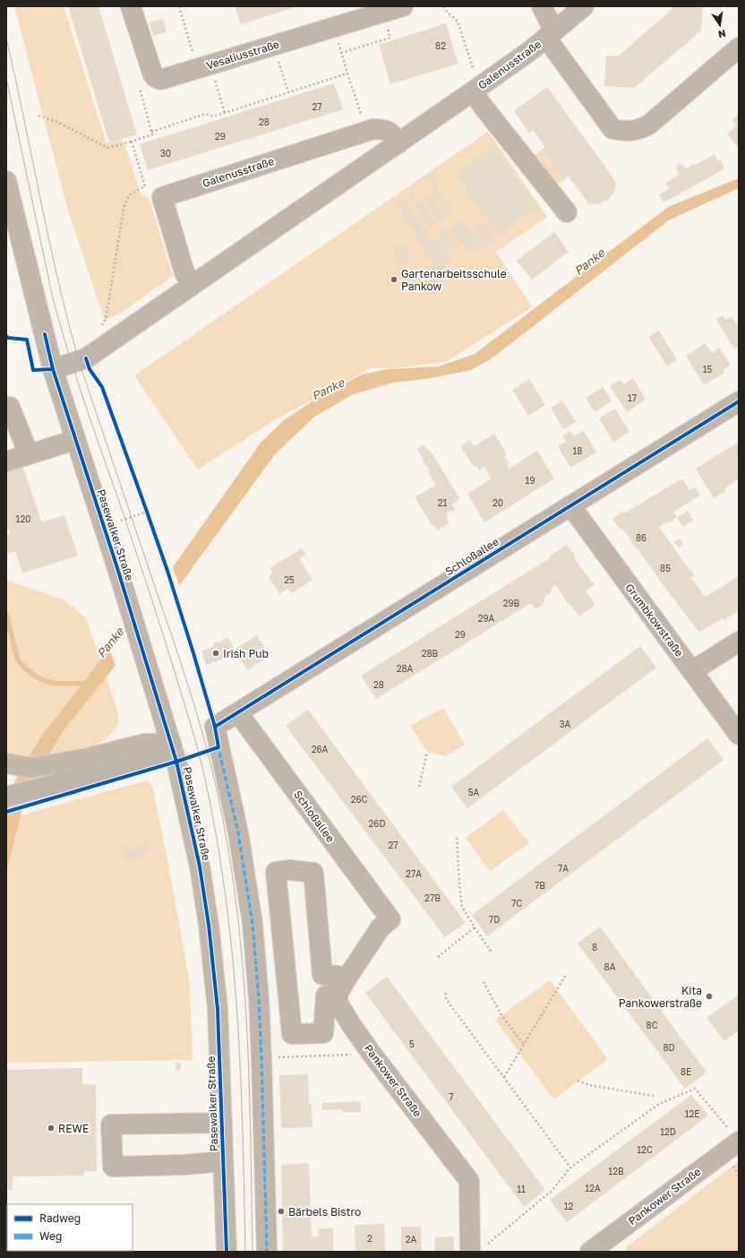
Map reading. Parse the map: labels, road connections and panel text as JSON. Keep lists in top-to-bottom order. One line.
{"streets":{"main road":["Pasewalker Straße"],"street":["Vesaliusstraße","Galenusstraße","Schloßallee","Grumbkowstraße","Pankower Straße"]},"crossings":[["Galenusstraße","Pasewalker Straße"],["Schloßallee","Grumbkowstraße"],["Schloßallee","Pankower Straße"]],"water":["Panke"],"places":["Gartenarbeitsschule Pankow","Irish Pub","Kita Pankowerstraße","REWE","Bärbels Bistro"],"house_numbers":["82","27","28","29","30","15","17","18","19","21","20","120","86","85","25","29B","29A","29","28B","28A","28","3A","26A","5A","26C","26D","27","7A","27A","7B","27B","7C","7D","8","8A","8C","5","8D","8E","7","12E","12D","12C","12B","12A","11","12","2","2A"],"legend":["Radweg","Weg"],"north":"bottom"}
